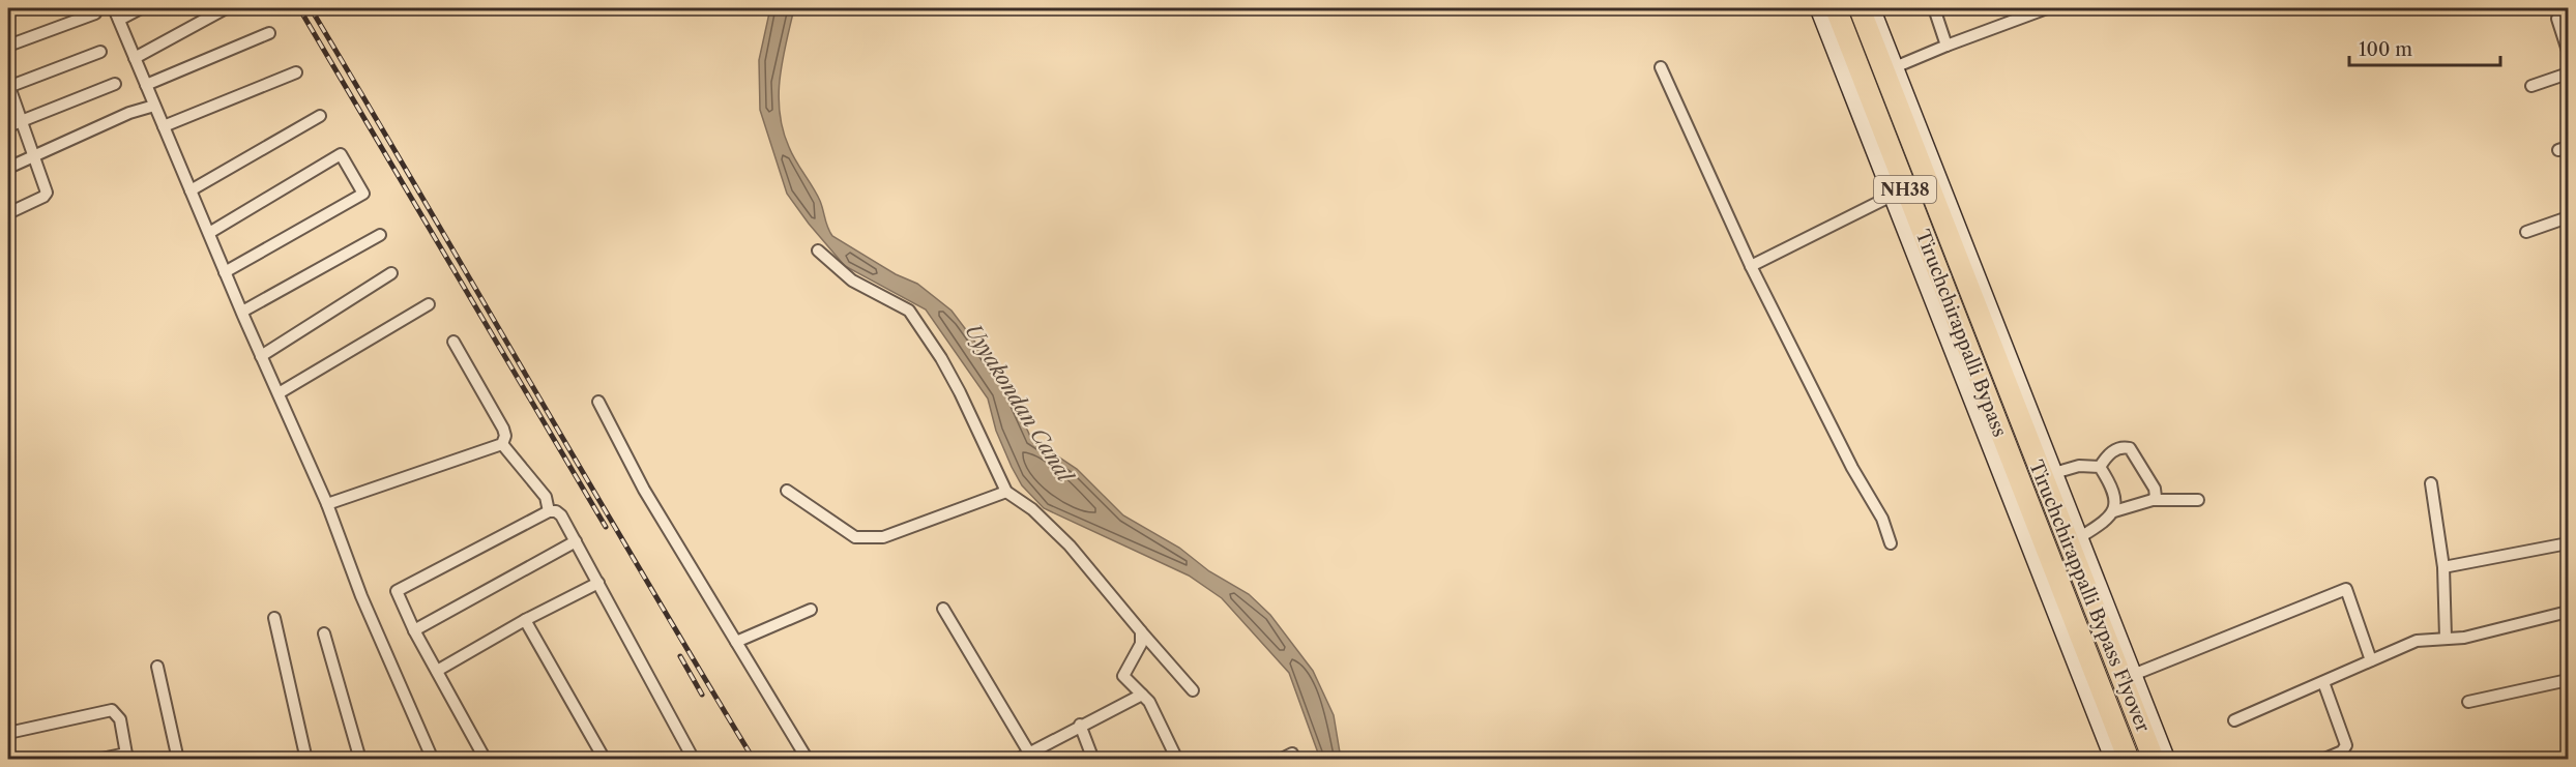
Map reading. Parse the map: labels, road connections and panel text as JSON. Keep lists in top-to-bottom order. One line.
{"streets":{"highway":["NH38","Tiruchchirappalli Bypass","Tiruchchirappalli Bypass Flyover"]},"crossings":[["Tiruchchirappalli Bypass","Tiruchchirappalli Bypass Flyover"]],"water":["Uyyakondan Canal"],"scale_bar":"100 m"}
